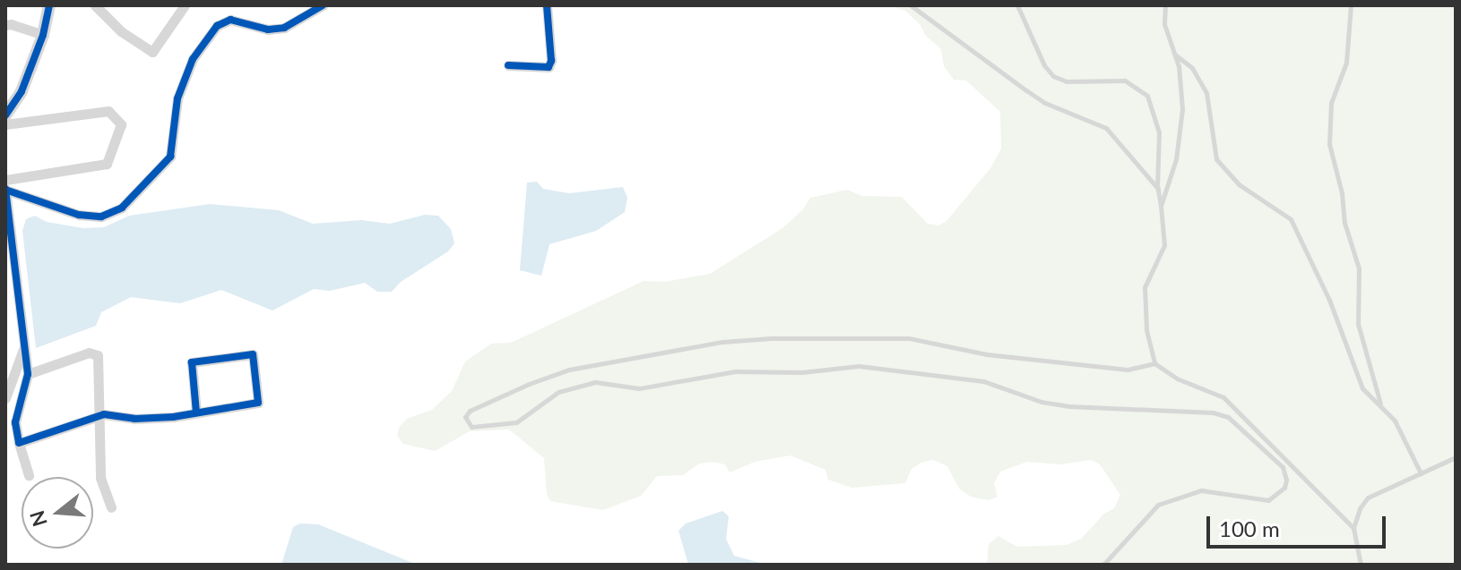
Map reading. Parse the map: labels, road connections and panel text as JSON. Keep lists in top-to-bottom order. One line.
{"scale_bar":"100 m","north":"left"}
